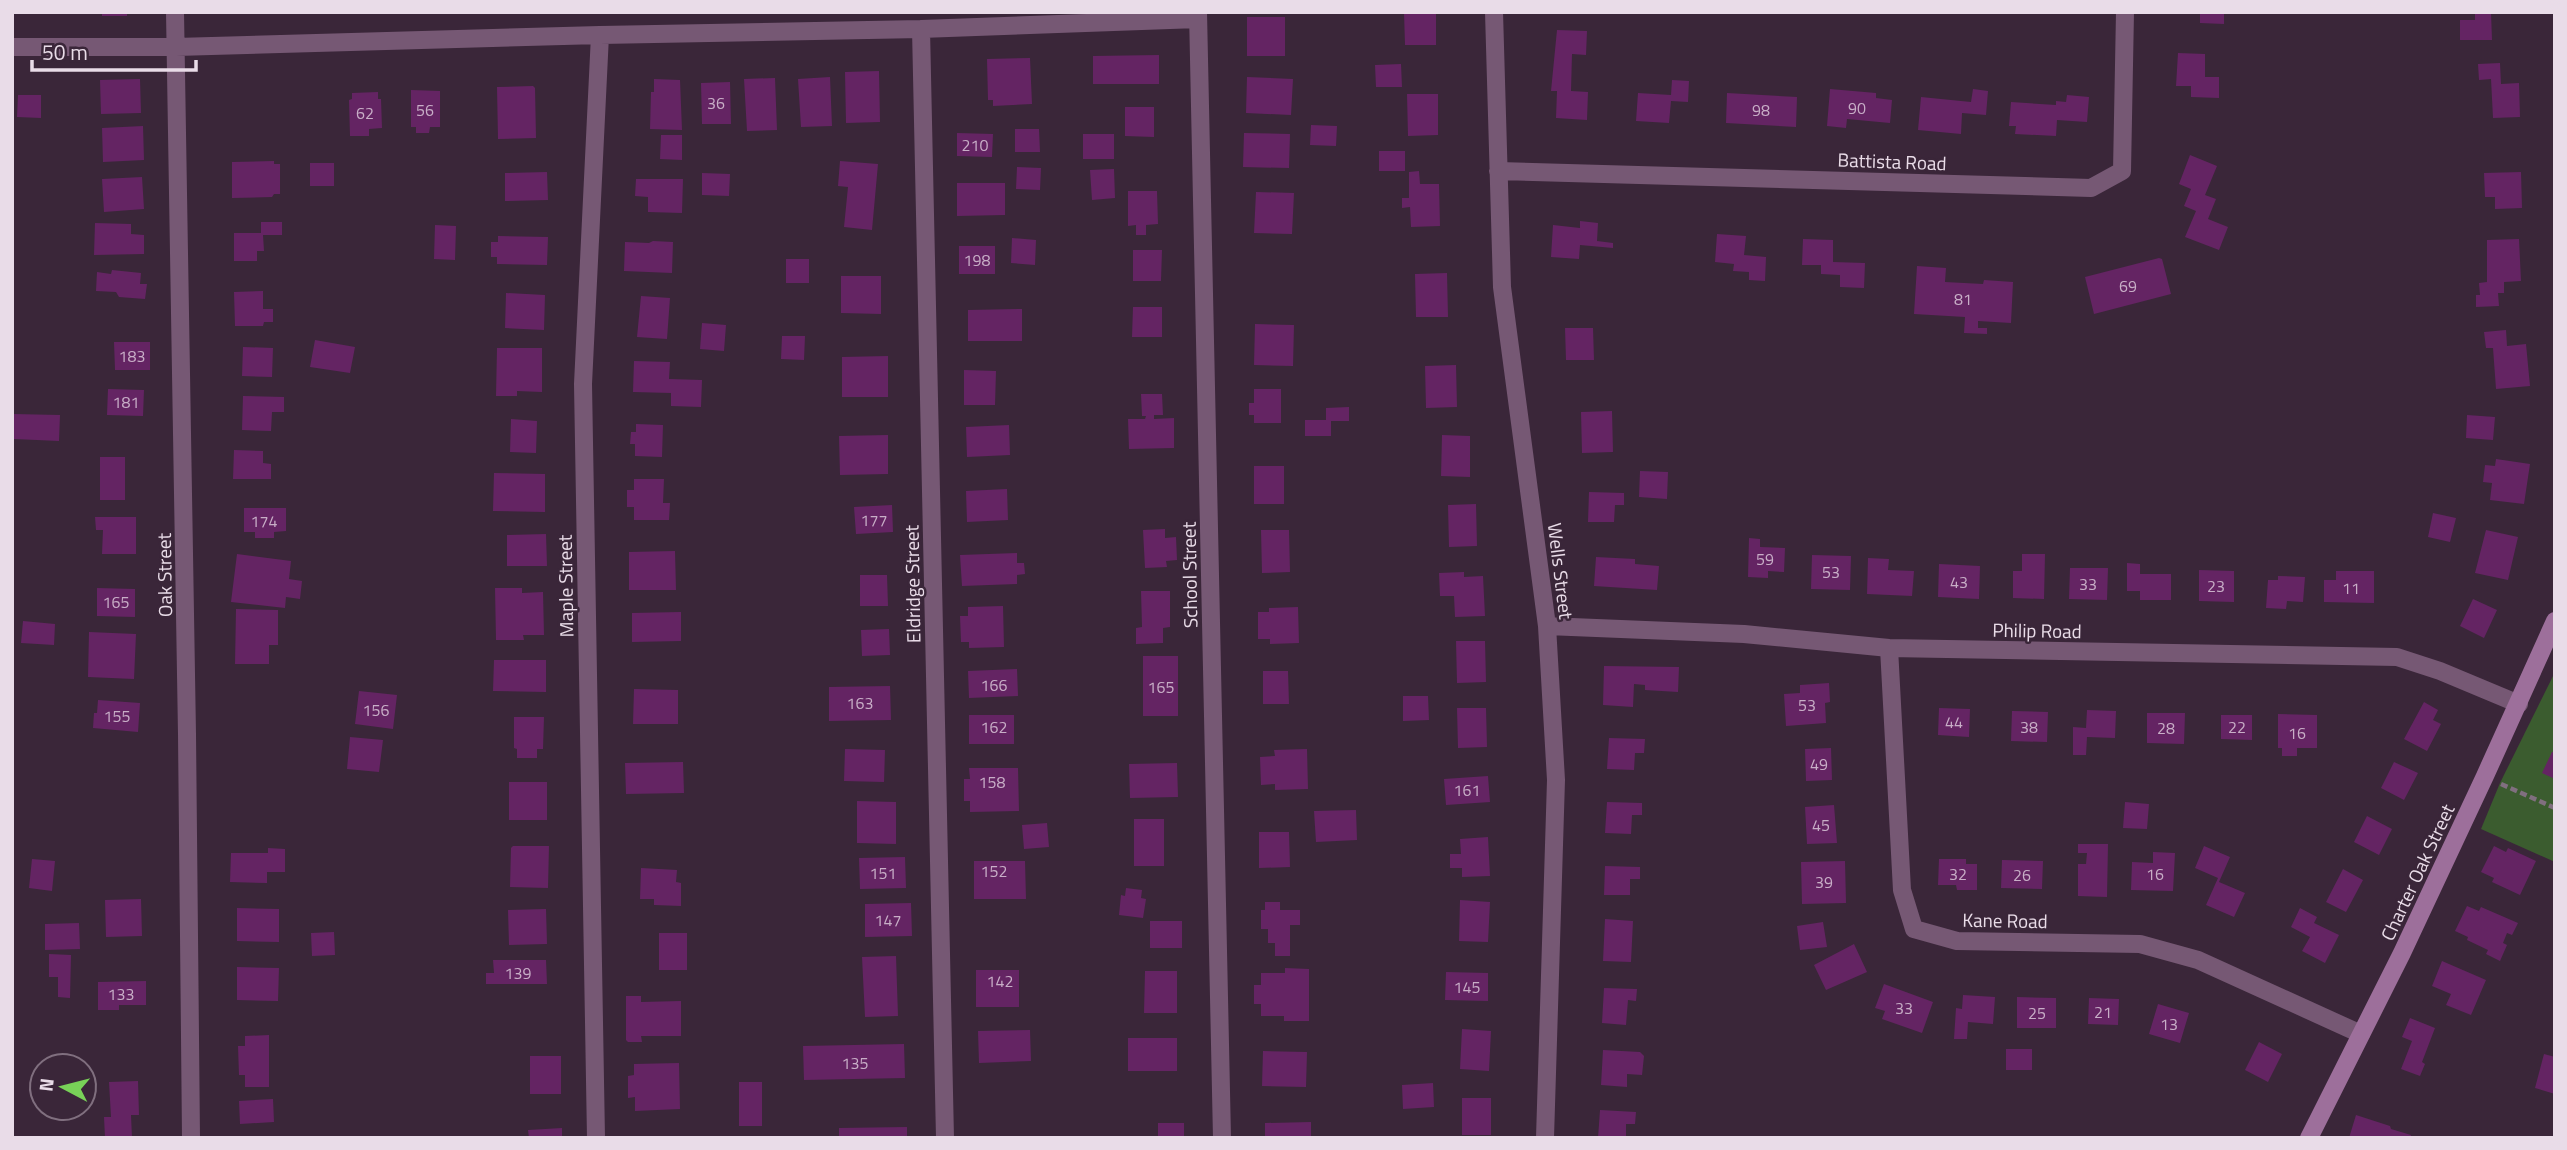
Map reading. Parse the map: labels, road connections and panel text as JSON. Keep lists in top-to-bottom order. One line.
{"streets":{"main road":["Charter Oak Street"],"street":["Battista Road","Wells Street","Oak Street","School Street","Eldridge Street","Maple Street","Philip Road","Kane Road"]},"crossings":[["Battista Road","Wells Street"],["Wells Street","Philip Road"],["Philip Road","Charter Oak Street"],["Philip Road","Kane Road"],["Charter Oak Street","Kane Road"]],"house_numbers":["36","90","56","98","62","210","198","69","81","183","181","177","174","59","53","43","33","23","11","165","166","165","163","53","156","155","44","162","38","22","28","16","49","158","161","45","152","151","32","16","26","39","147","139","142","145","133","33","21","25","13","135"],"scale_bar":"50 m","north":"left"}
